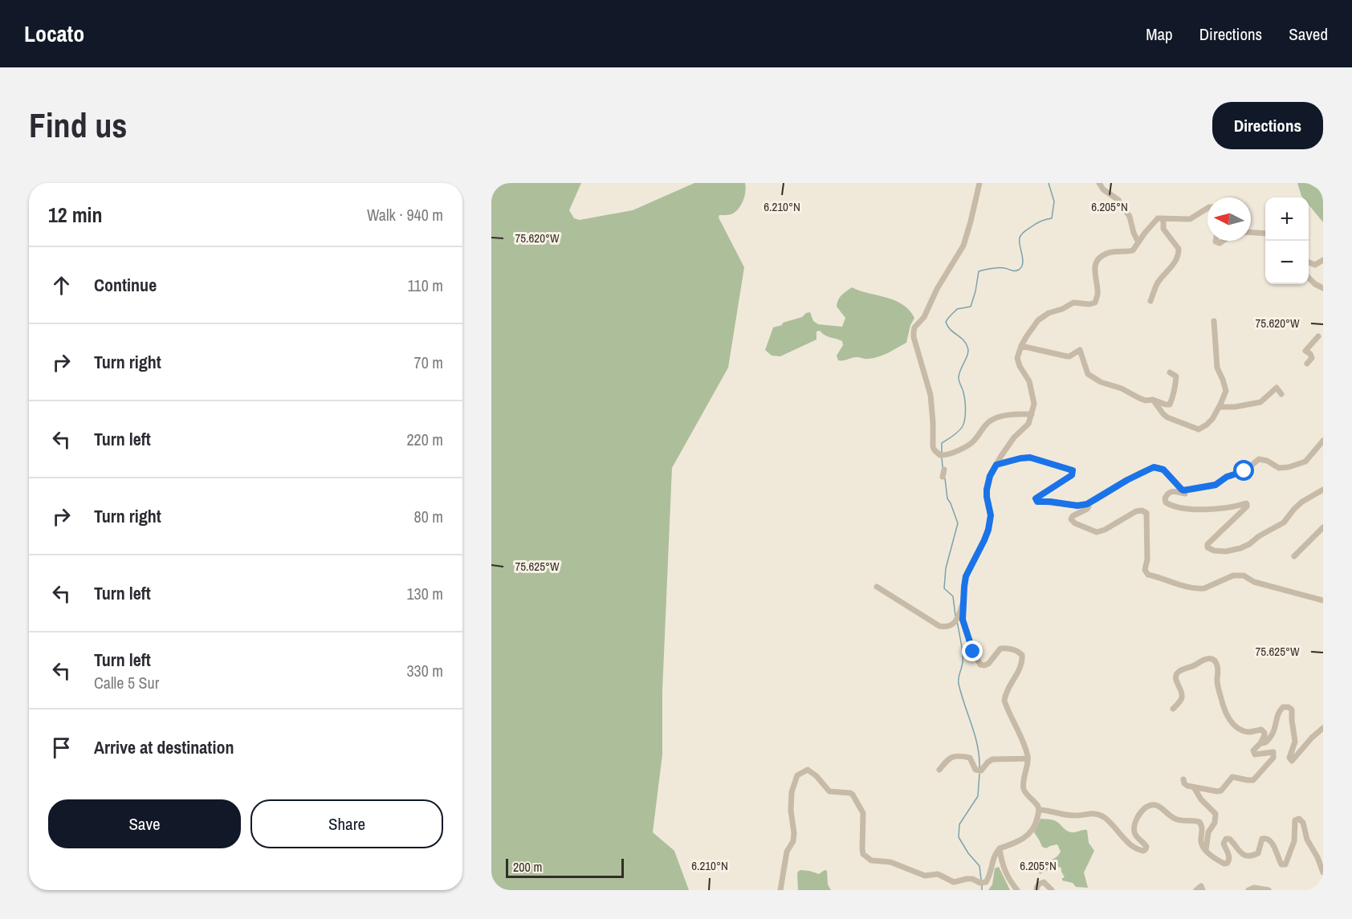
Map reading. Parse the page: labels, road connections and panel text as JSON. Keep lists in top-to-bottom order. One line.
{"scale_bar":"200 m","north":"left","page":{"header":"Locato","nav":["Map","Directions","Saved"],"buttons":["Directions",["Save","Share"]],"title":"Find us","heading":["12 min","Walk · 940 m"],"map_buttons":["+","−"],"list":[["Continue","110 m"],["Turn right","70 m"],["Turn left","220 m"],["Turn right","80 m"],["Turn left","130 m"],["Turn left","Calle 5 Sur","330 m"],"Arrive at destination"],"scale":"200 m"},"coordinates":["6.210°N","6.205°N","75.620°W","75.625°W"]}
